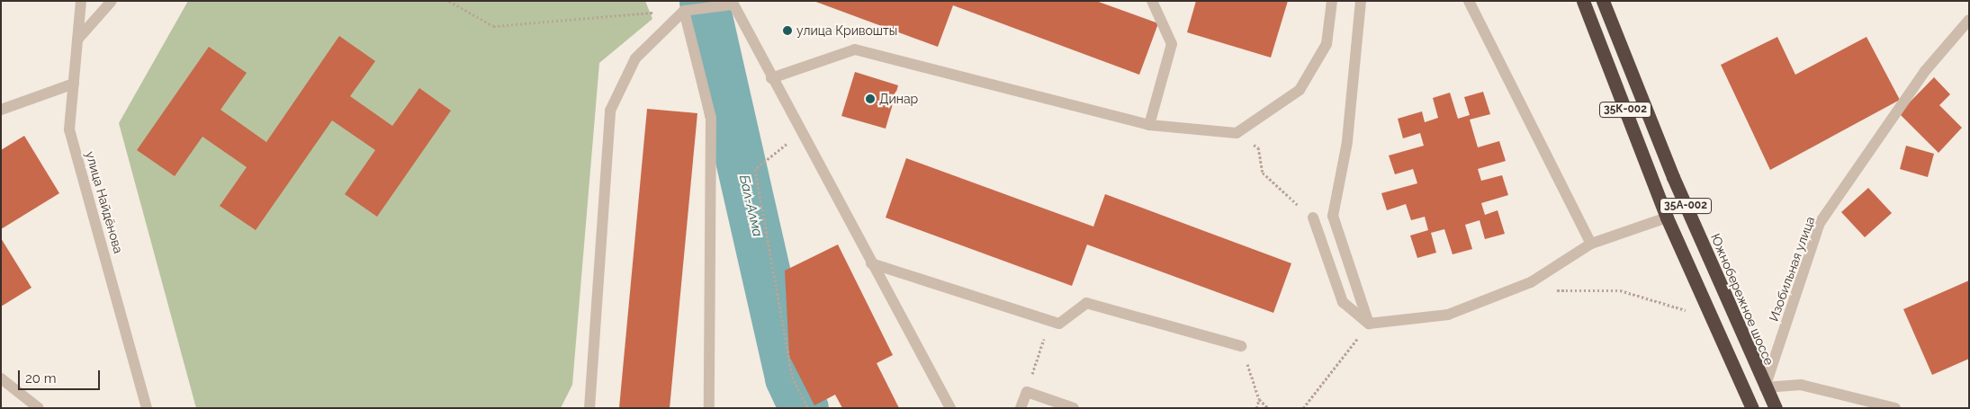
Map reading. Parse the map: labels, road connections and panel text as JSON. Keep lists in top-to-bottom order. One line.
{"streets":{"highway":["35К-002","35А-002","Южнобережное шоссе"],"street":["улица Найдёнова","Изобильная улица"]},"crossings":[["Изобильная улица","Южнобережное шоссе"]],"water":["Бал-Алма"],"places":["улица Кривошты","Динар"],"scale_bar":"20 m"}
